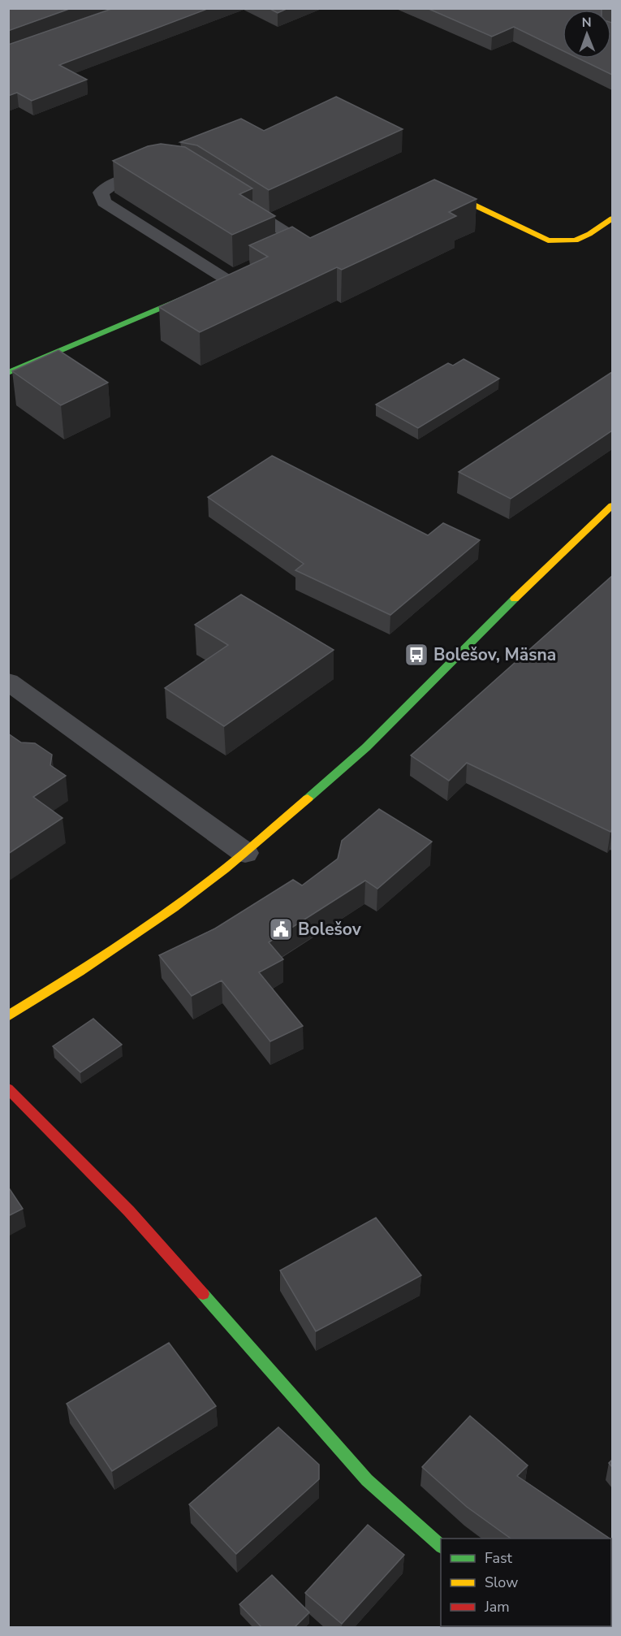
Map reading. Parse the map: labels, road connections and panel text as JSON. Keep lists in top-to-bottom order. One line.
{"places":{"bus stop":["Bolešov, Mäsna"],"public building":["Bolešov"]},"legend":["Fast","Slow","Jam"],"north":"top"}
